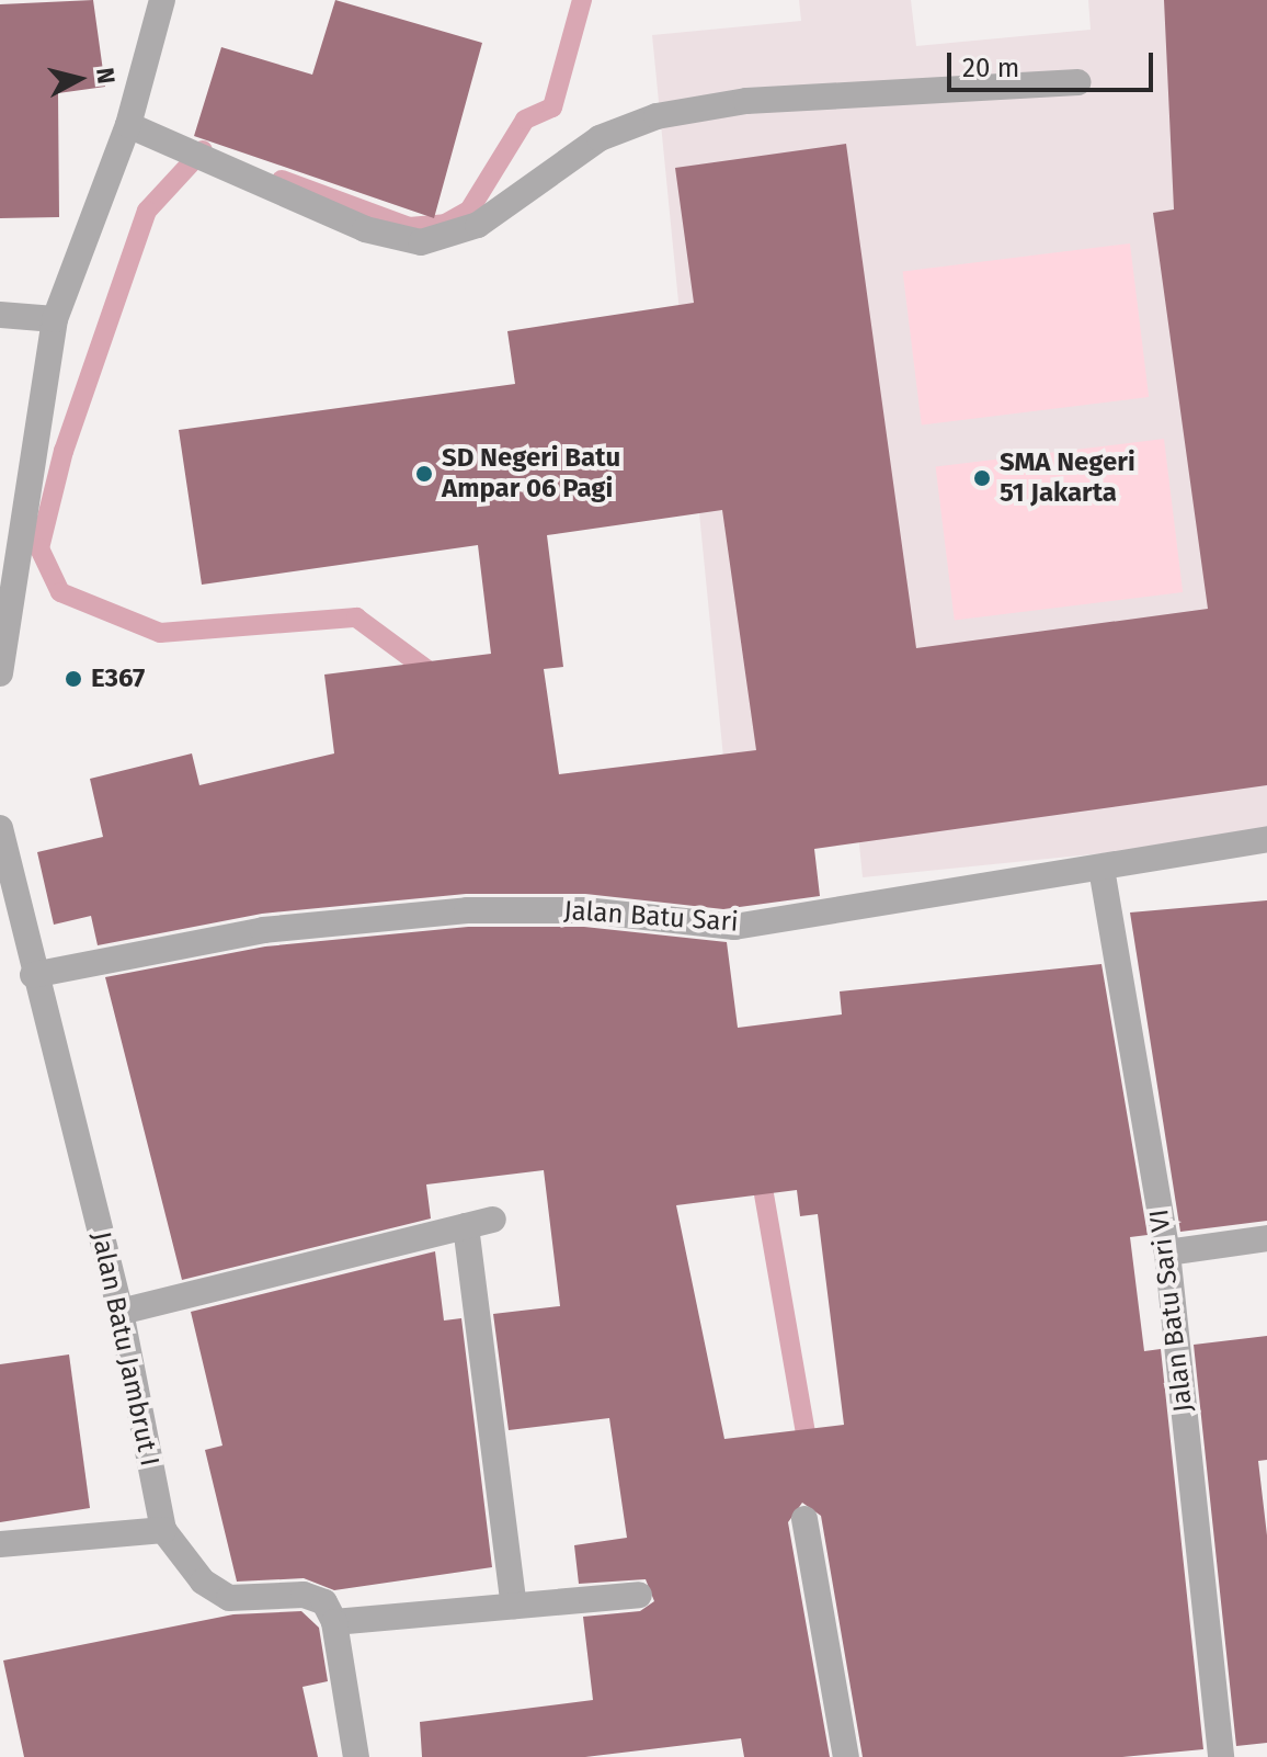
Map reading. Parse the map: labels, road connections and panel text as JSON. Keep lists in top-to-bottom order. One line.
{"streets":{"street":["Jalan Batu Sari","Jalan Batu Sari VI","Jalan Batu Jambrut I"]},"crossings":[["Jalan Batu Sari","Jalan Batu Sari VI"],["Jalan Batu Sari","Jalan Batu Jambrut I"]],"places":["SD Negeri Batu Ampar 06 Pagi","SMA Negeri 51 Jakarta","E367"],"scale_bar":"20 m","north":"right"}
